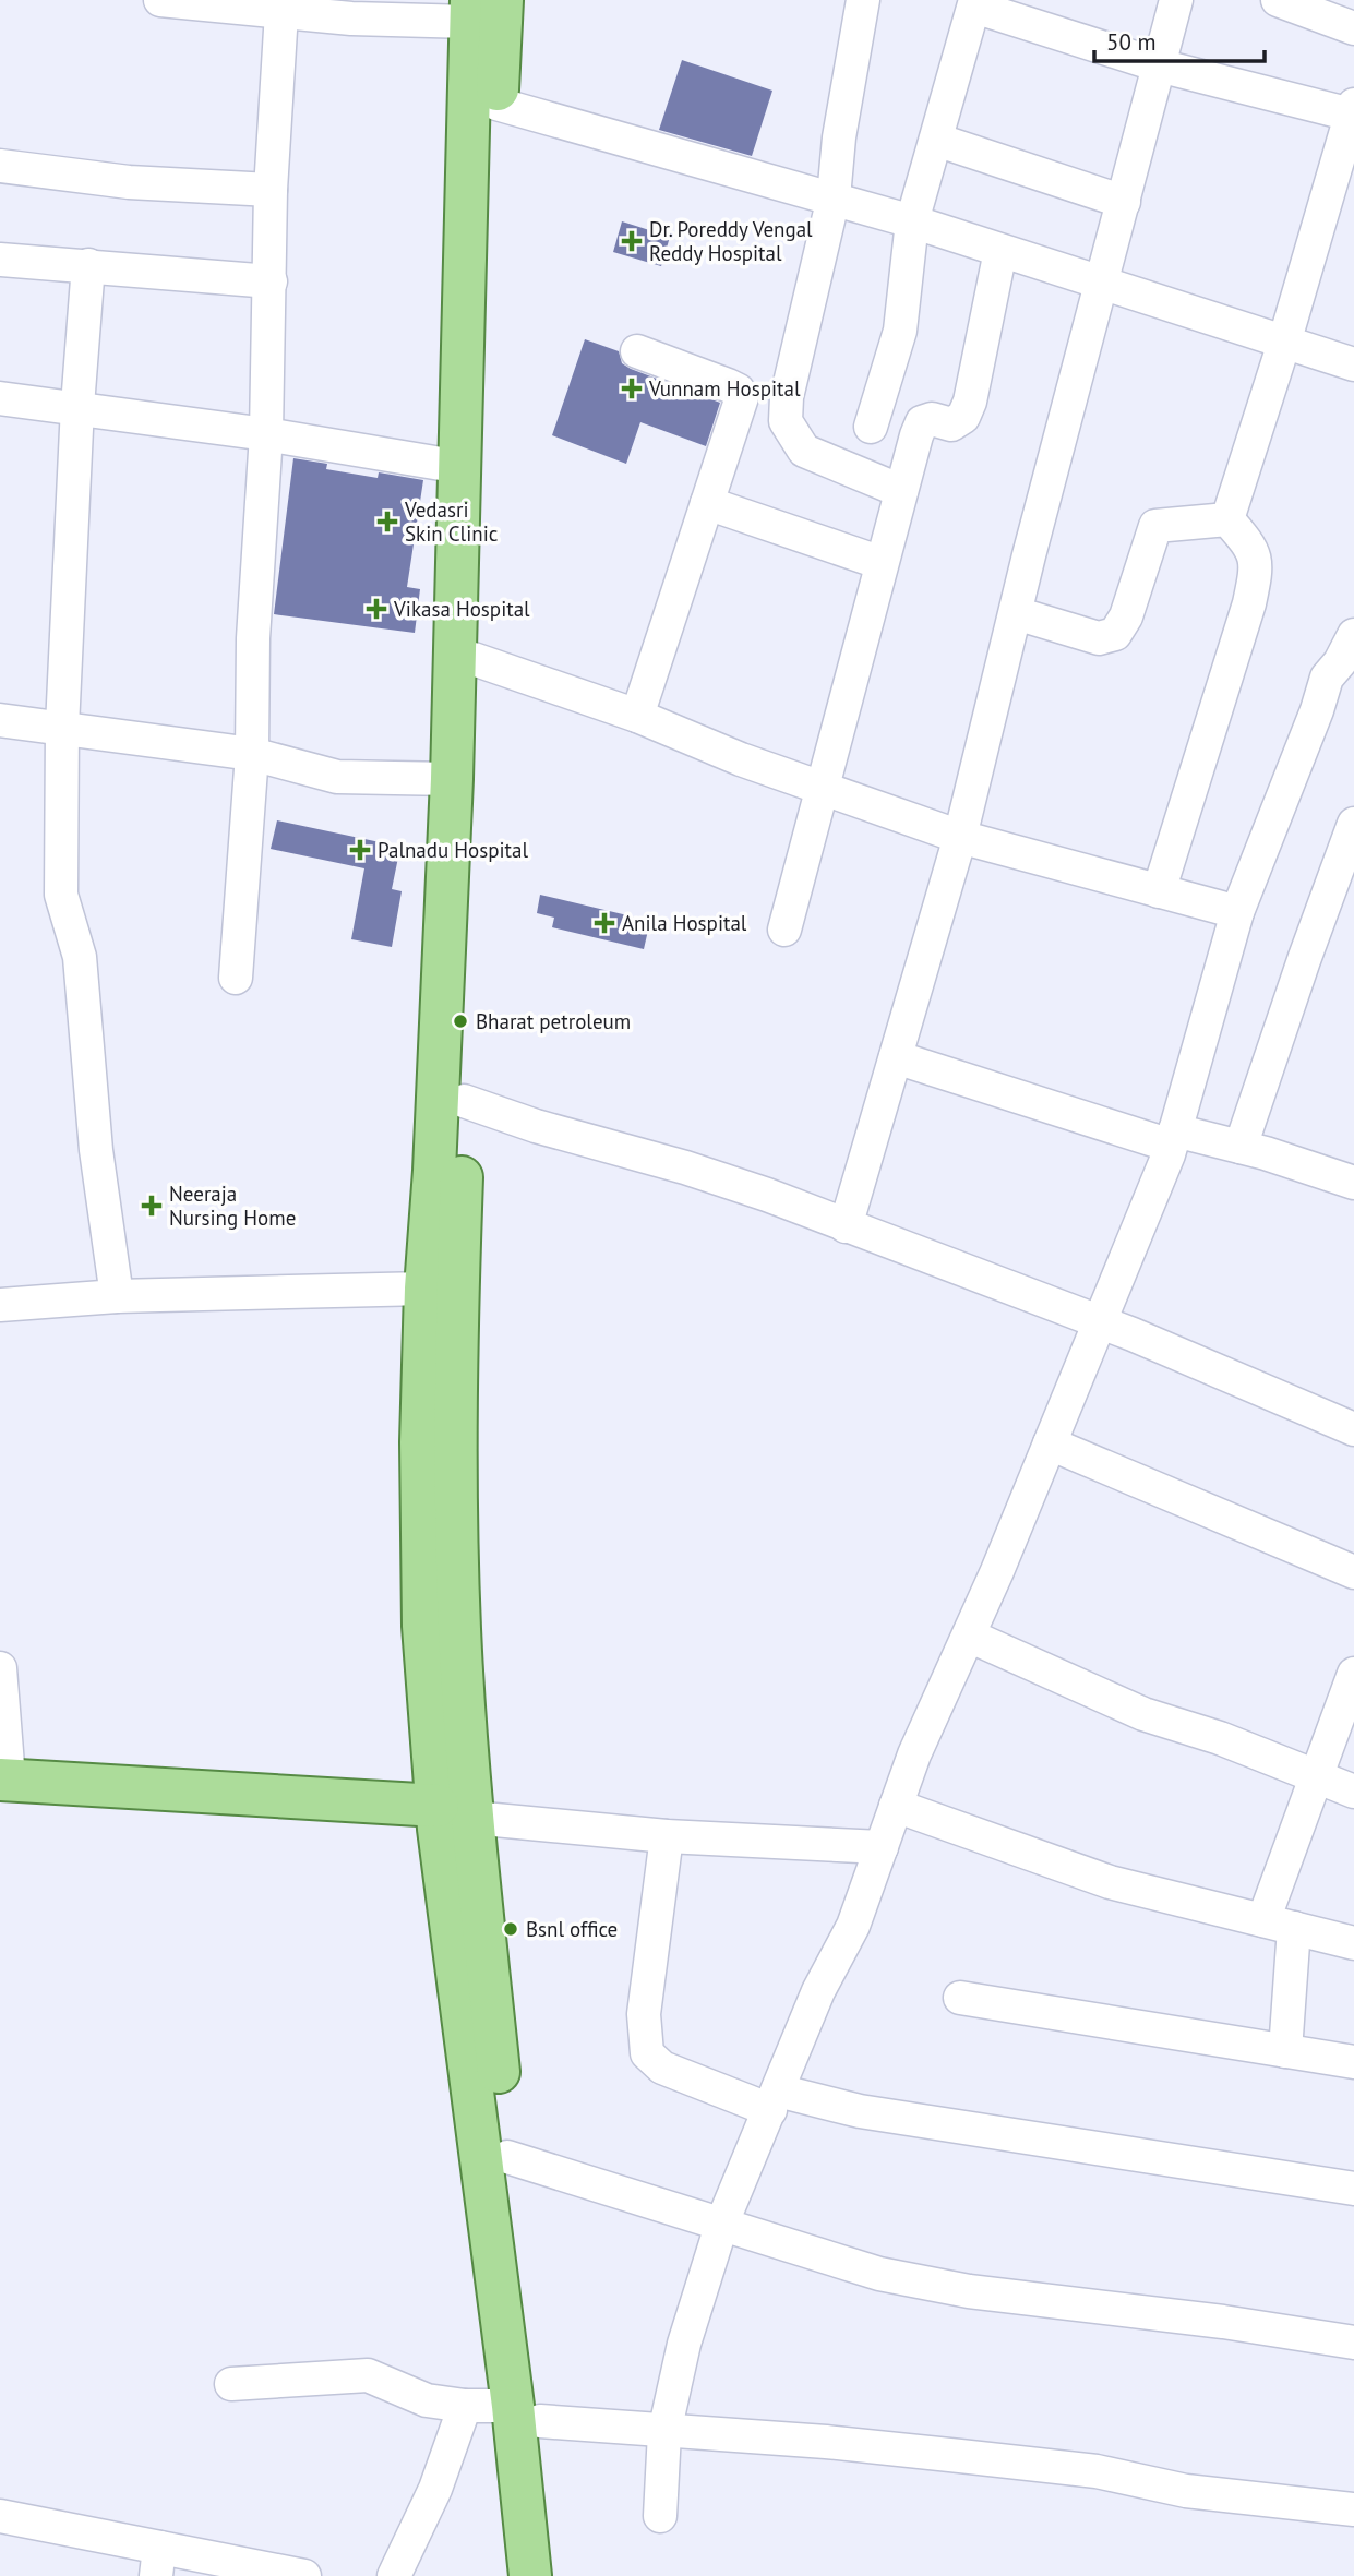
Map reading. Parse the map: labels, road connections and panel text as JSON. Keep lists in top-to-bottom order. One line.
{"places":{"health":["Dr. Poreddy Vengal Reddy Hospital","Vunnam Hospital","Vedasri Skin Clinic","Vikasa Hospital","Palnadu Hospital","Anila Hospital","Neeraja Nursing Home"],"other":["Bharat petroleum","Bsnl office"]},"scale_bar":"50 m"}
